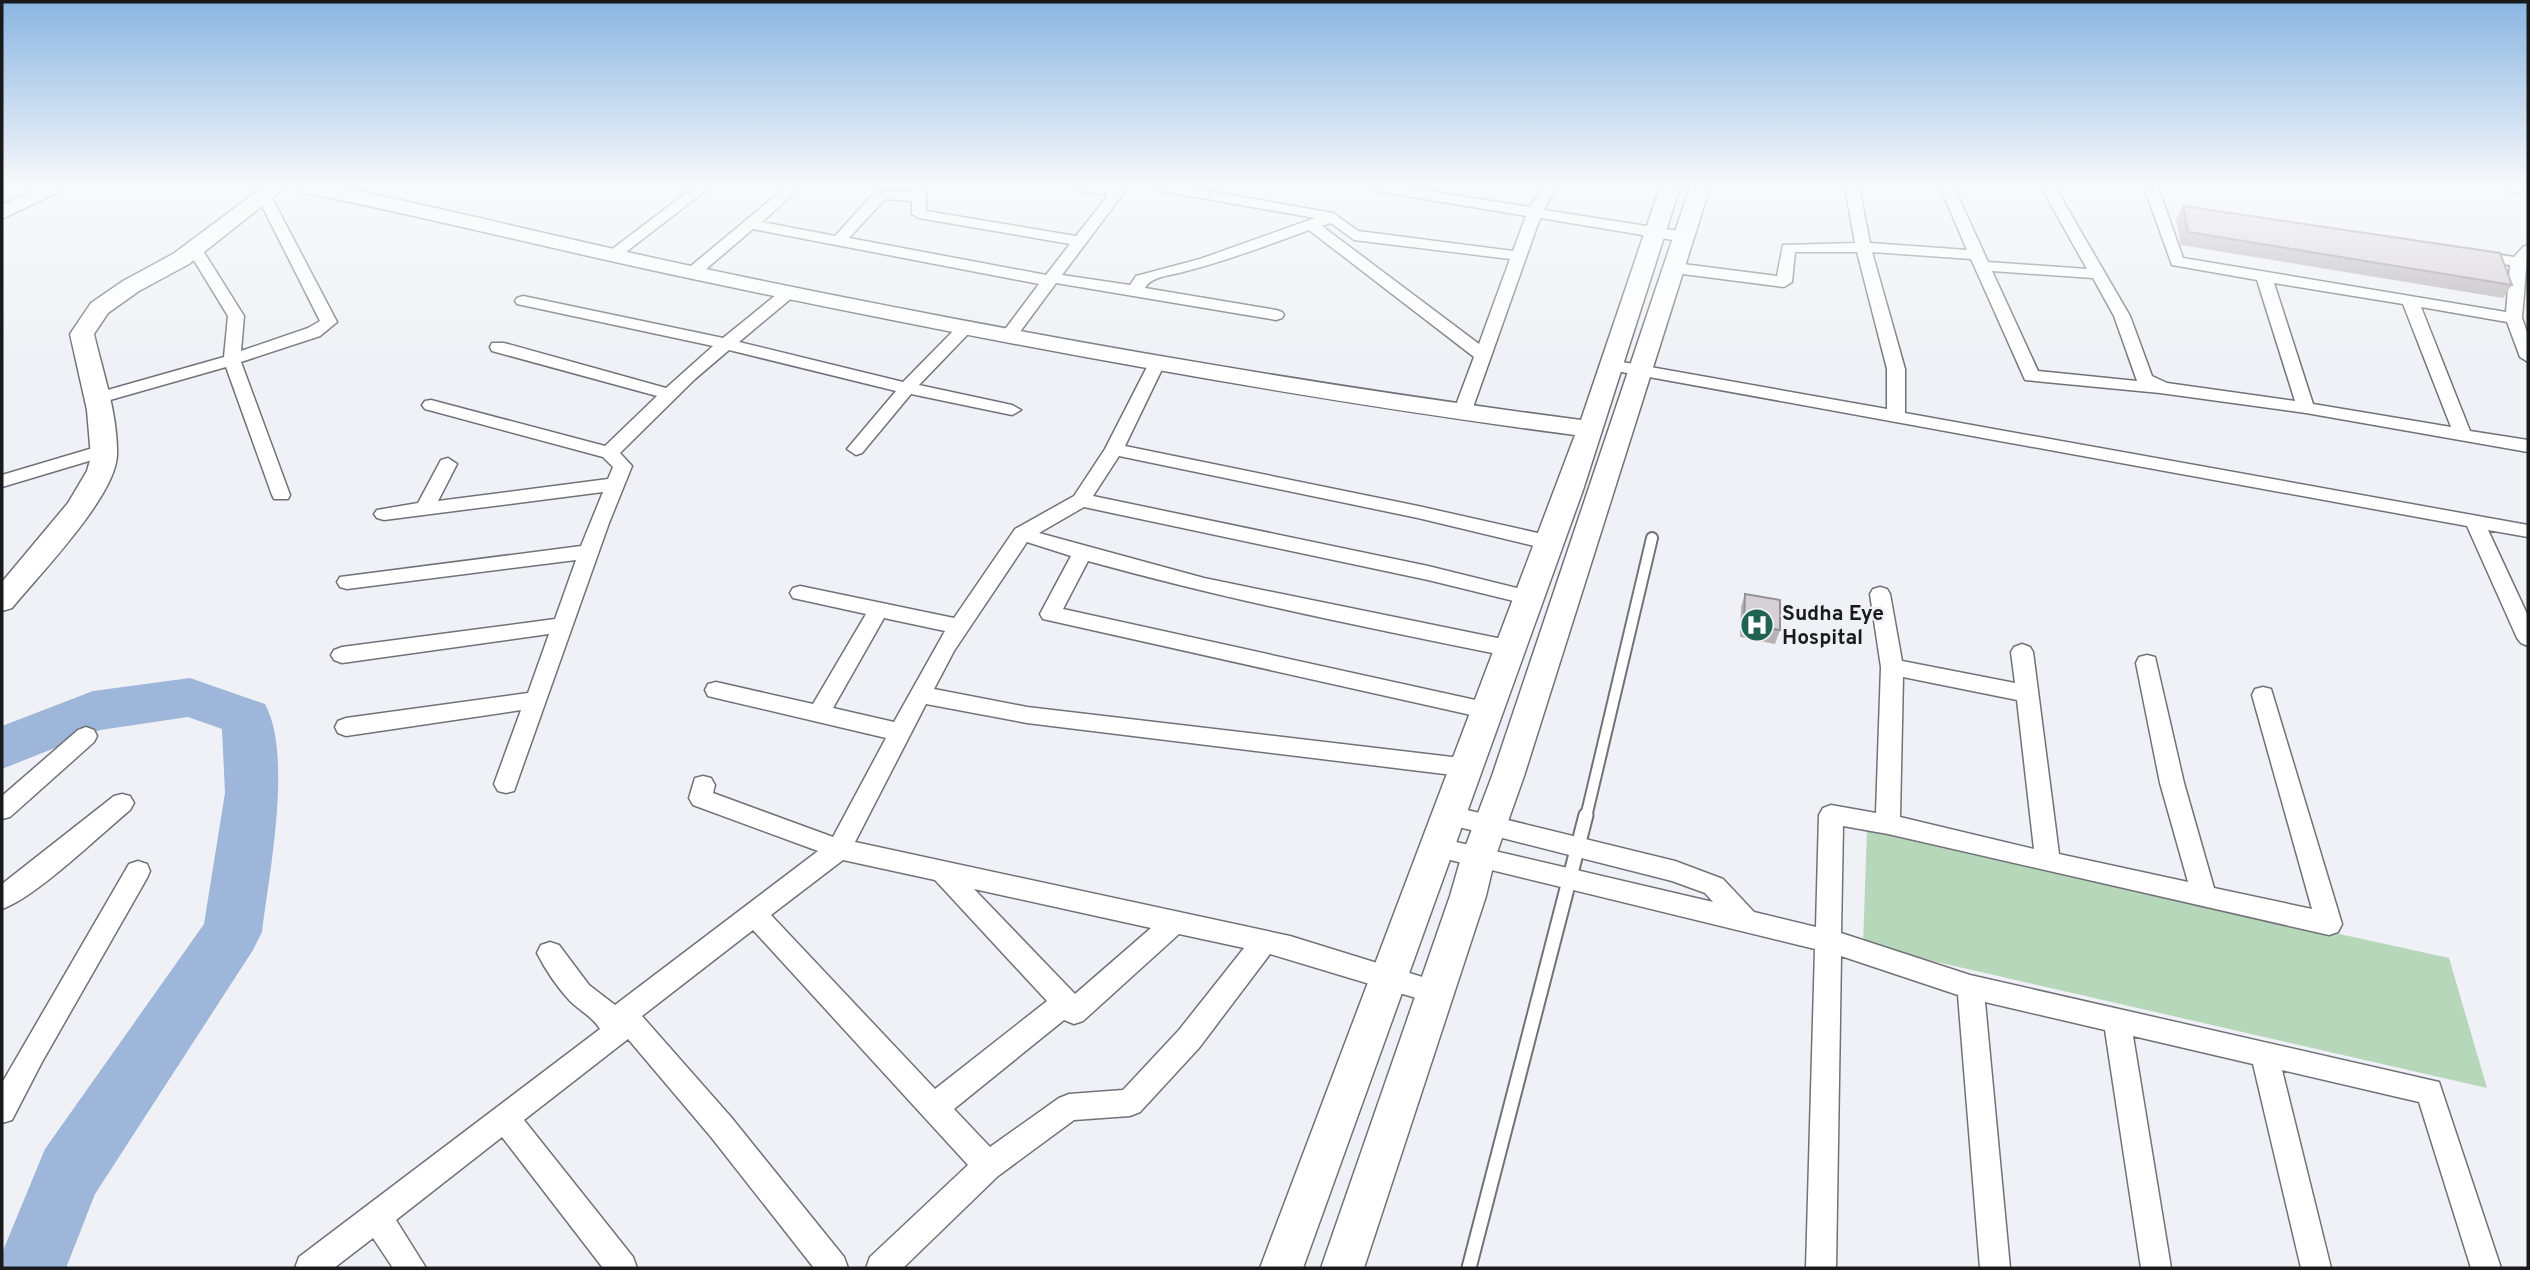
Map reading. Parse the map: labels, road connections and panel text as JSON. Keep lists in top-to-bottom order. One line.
{"places":{"hospital":["Sudha Eye Hospital"]}}
